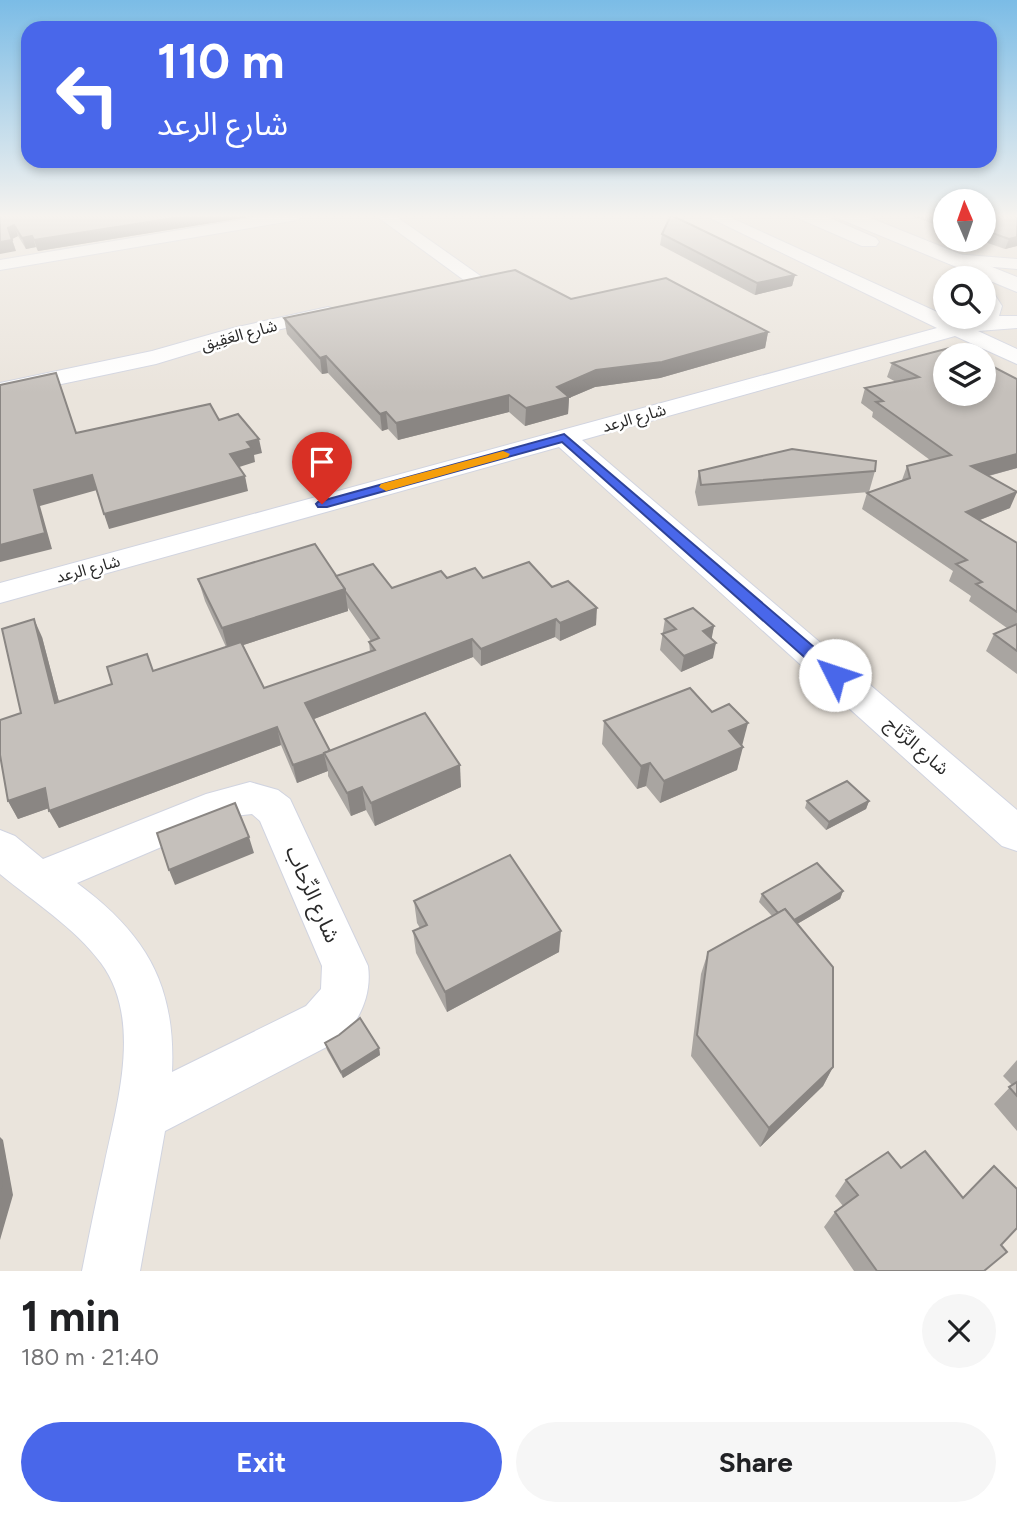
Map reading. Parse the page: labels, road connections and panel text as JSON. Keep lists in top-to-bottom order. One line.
{"streets":{"street":["شارع العَقِيق","شارع الرعد","شارع الرِّتَاج","شارع الرِّحاب"]},"crossings":[["شارع الرعد","شارع الرِّتَاج"]],"north":"top","page":{"turn":["110 m","شارع الرعد"],"heading":["1 min","180 m · 21:40"],"buttons":["Exit","Share"]}}
